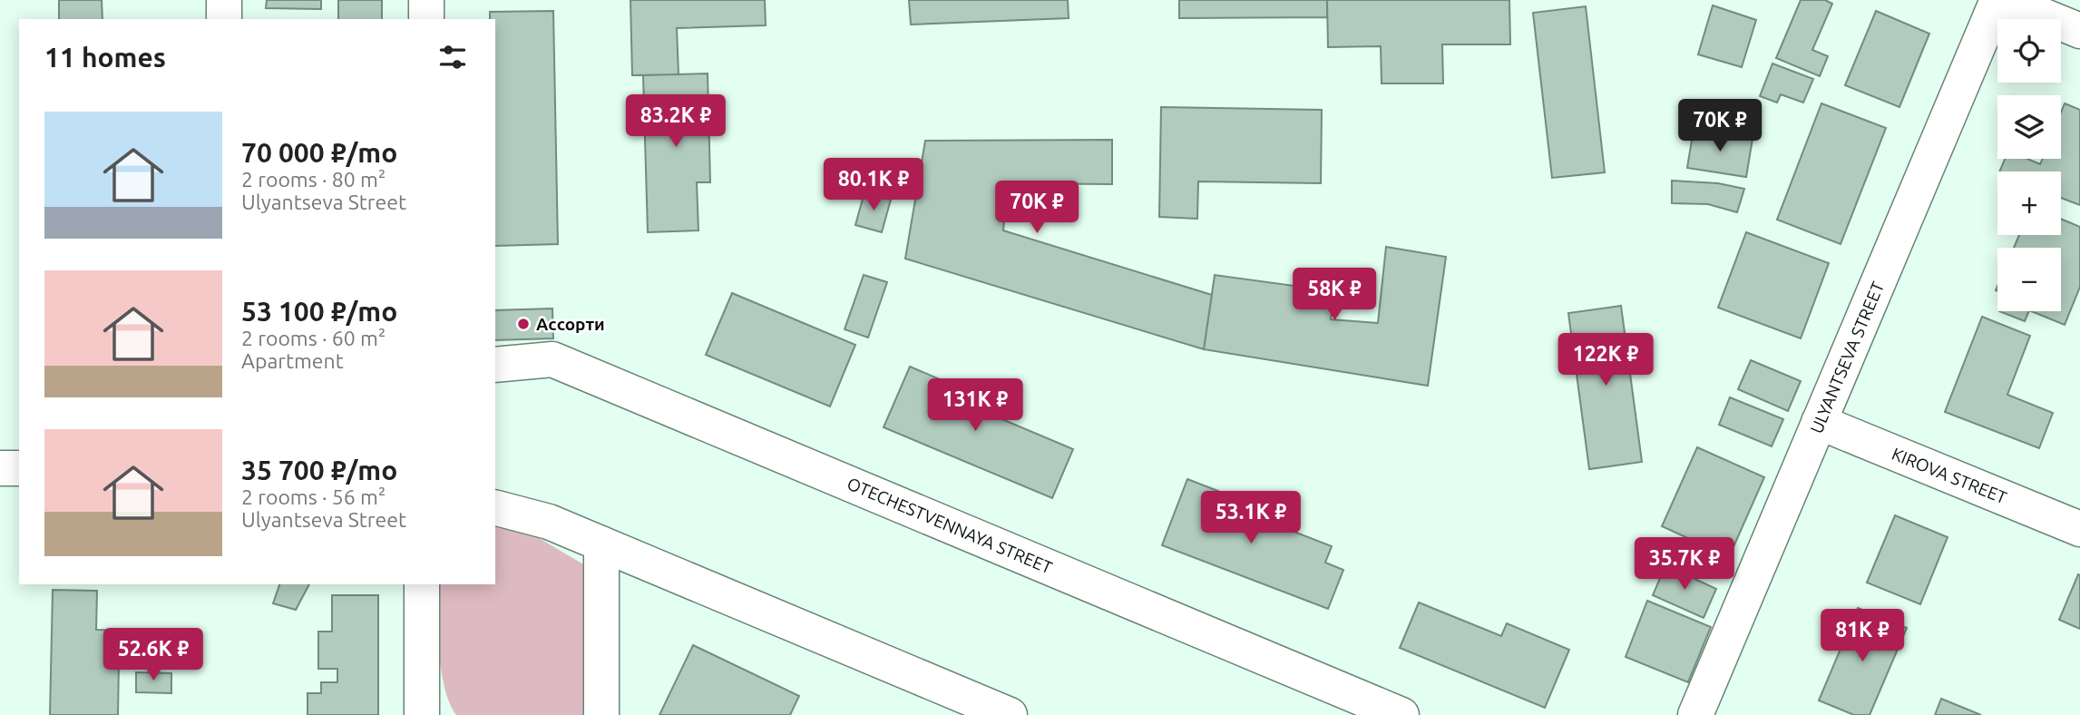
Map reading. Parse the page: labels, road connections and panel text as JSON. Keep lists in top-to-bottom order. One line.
{"streets":{"street":["ULYANTSEVA STREET","KIROVA STREET","OTECHESTVENNAYA STREET"]},"crossings":[["ULYANTSEVA STREET","KIROVA STREET"]],"places":["Ассорти"],"page":{"map_buttons":["+","−"],"heading":"11 homes","price":["83.2K ₽","70K ₽","80.1K ₽","70K ₽","58K ₽","122K ₽","131K ₽","53.1K ₽","35.7K ₽","81K ₽","52.6K ₽"],"list":[{"name":"70 000 ₽/mo","note":"2 rooms · 80 m² · Ulyantseva Street"},{"name":"53 100 ₽/mo","note":"2 rooms · 60 m² · Apartment"},{"name":"35 700 ₽/mo","note":"2 rooms · 56 m² · Ulyantseva Street"}]}}
